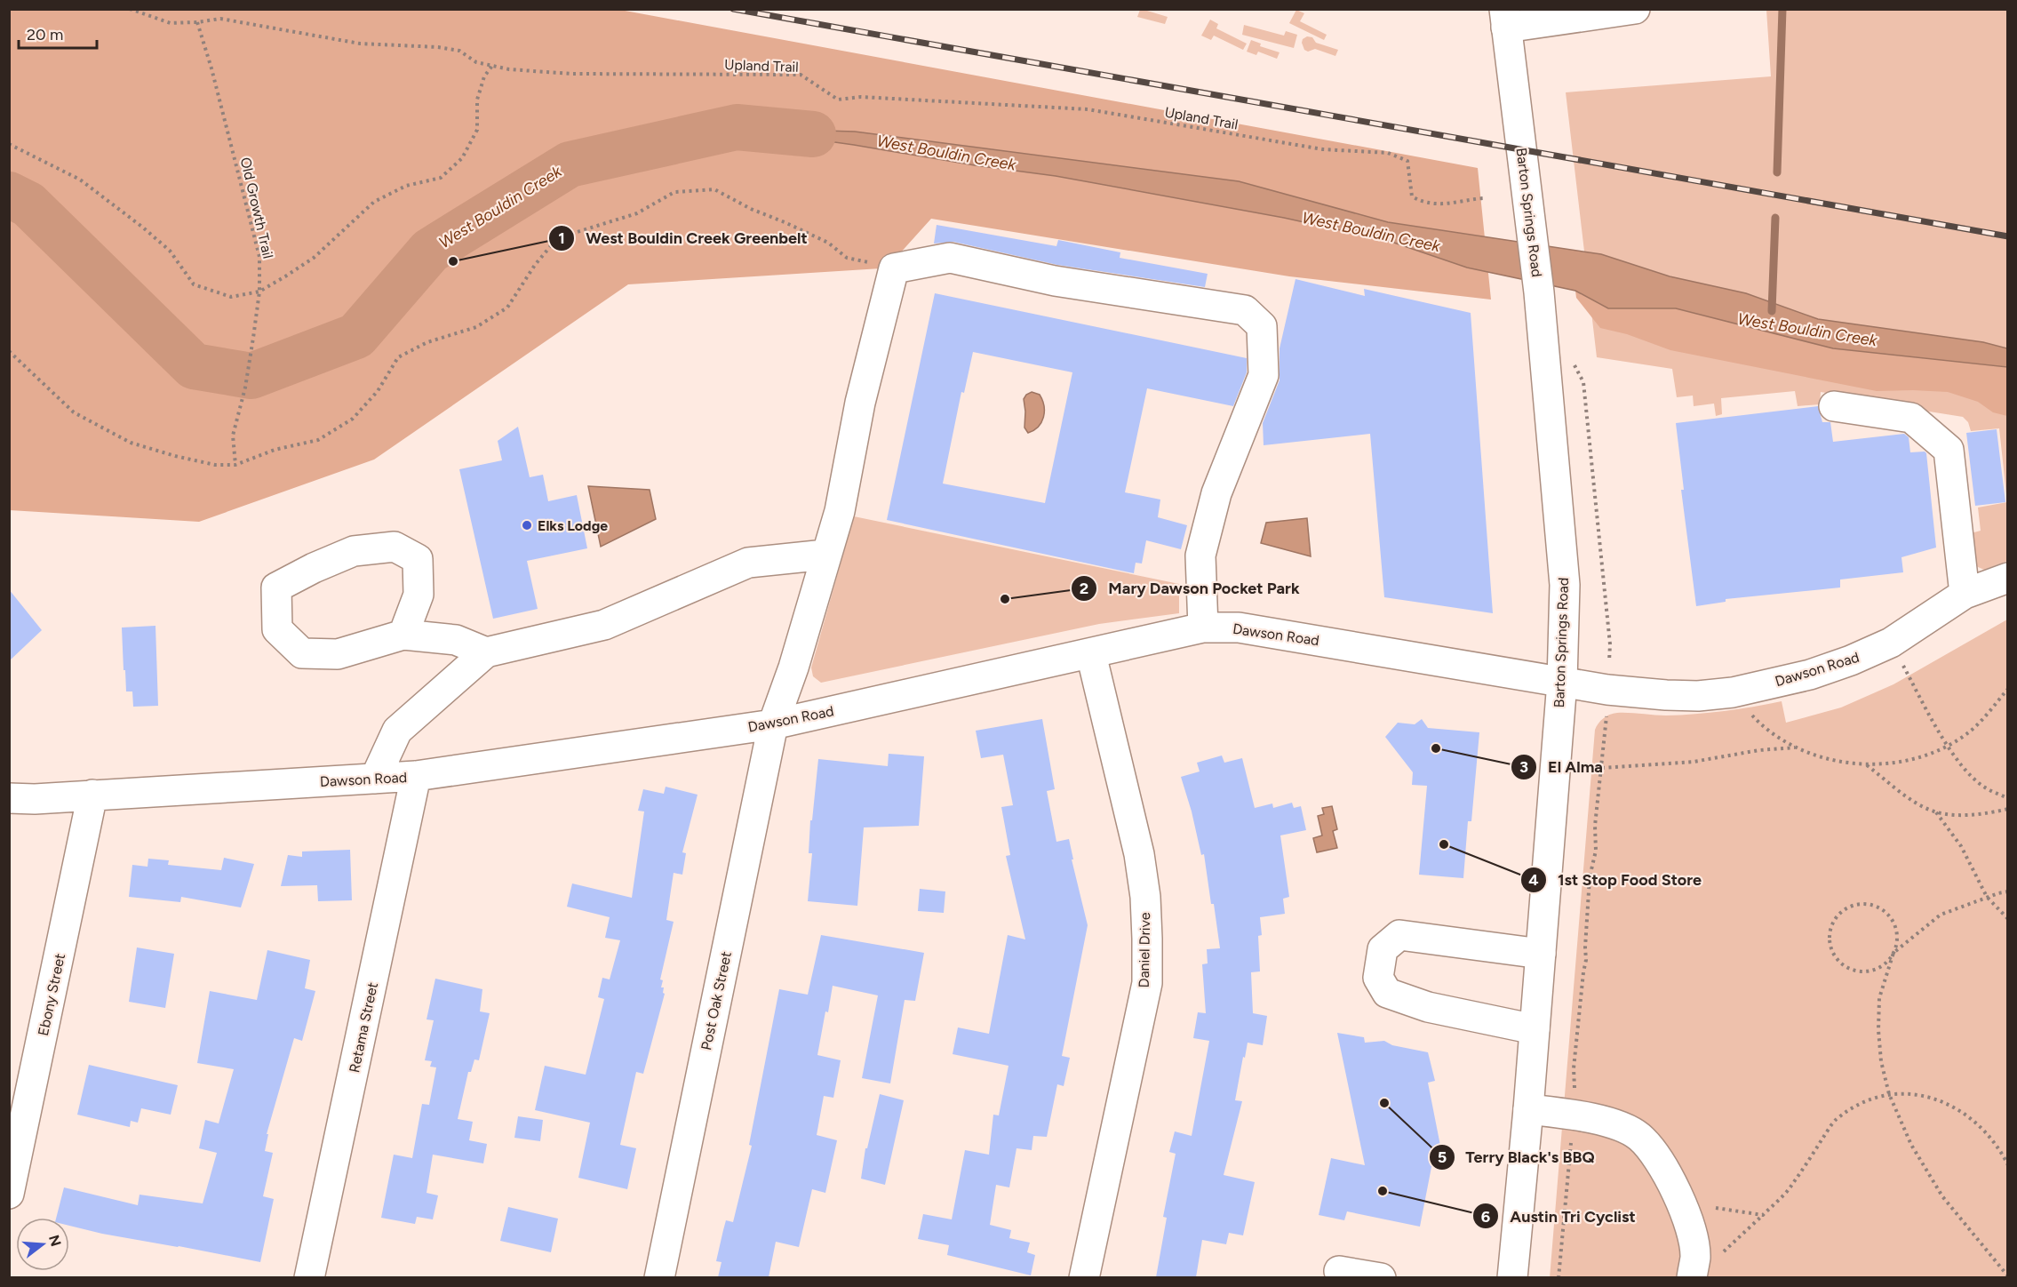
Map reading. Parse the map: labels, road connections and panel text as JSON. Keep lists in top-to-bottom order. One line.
{"streets":{"street":["Barton Springs Road","Dawson Road","Daniel Drive","Ebony Street","Post Oak Street","Retama Street"],"path":["Upland Trail","Old Growth Trail"]},"crossings":[["Upland Trail","Old Growth Trail"],["Barton Springs Road","Dawson Road"],["Dawson Road","Daniel Drive"],["Dawson Road","Ebony Street"],["Dawson Road","Post Oak Street"],["Dawson Road","Retama Street"]],"water":["West Bouldin Creek"],"places":["West Bouldin Creek Greenbelt","Elks Lodge","Mary Dawson Pocket Park","El Alma","1st Stop Food Store","Terry Black's BBQ","Austin Tri Cyclist"],"scale_bar":"20 m","north":"right"}
